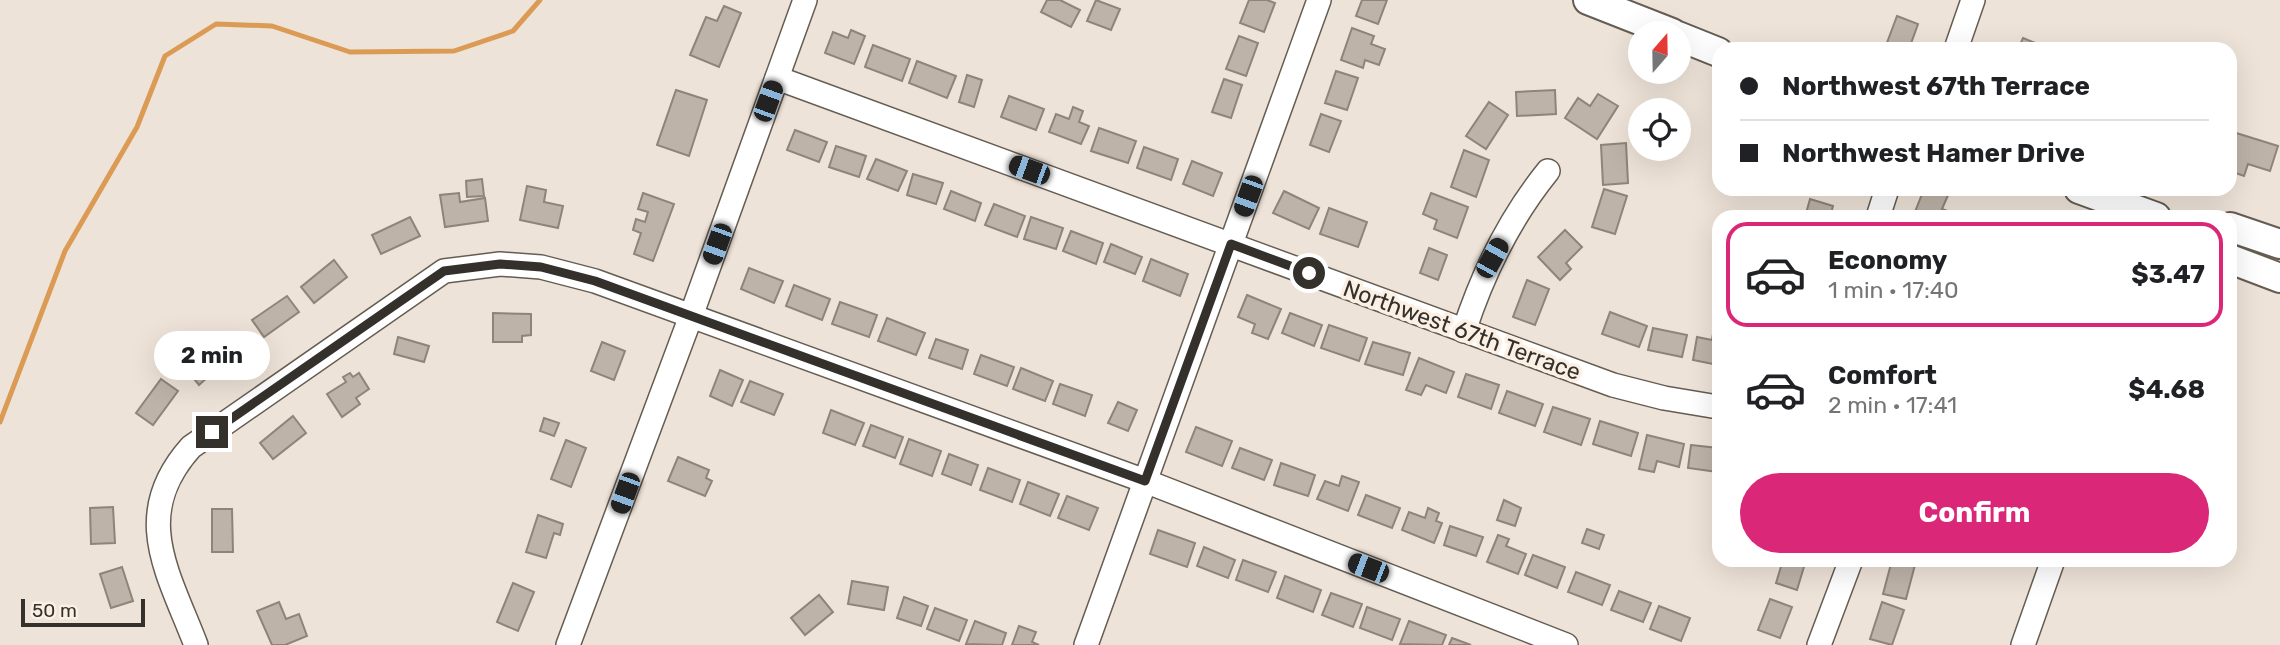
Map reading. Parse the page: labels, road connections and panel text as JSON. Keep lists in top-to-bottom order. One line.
{"streets":{"street":["Northwest 67th Terrace"]},"scale_bar":"50 m","north":"top","page":{"banner":["Northwest 67th Terrace","Northwest Hamer Drive"],"list":[{"name":"Economy","note":"1 min · 17:40","value":"$3.47"},{"name":"Comfort","note":"2 min · 17:41","value":"$4.68"}],"bubble":"2 min","buttons":"Confirm","scale":"50 m"}}
